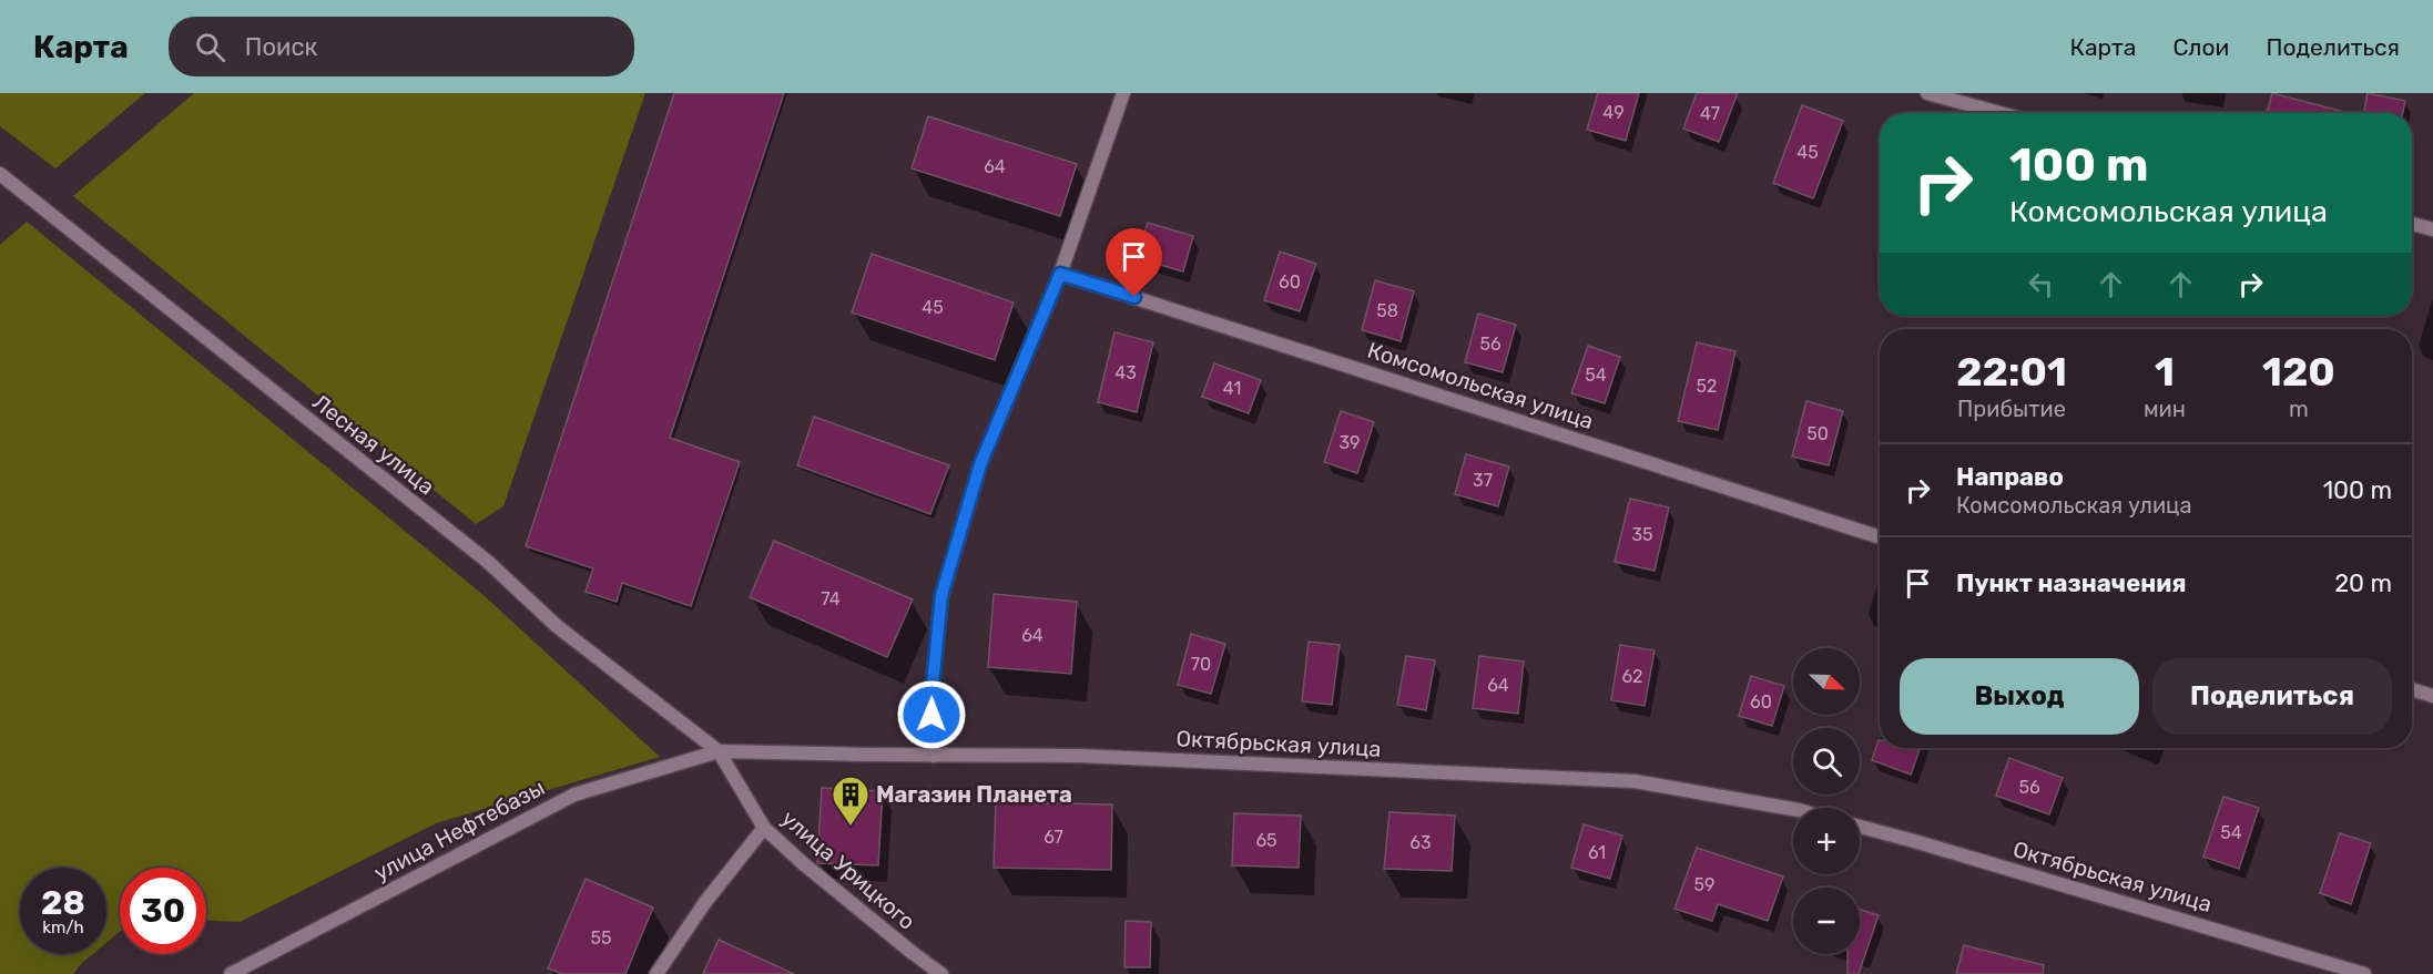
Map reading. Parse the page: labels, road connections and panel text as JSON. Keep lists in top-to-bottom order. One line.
{"streets":{"street":["Комсомольская улица","Лесная улица","Октябрьская улица","улица Нефтебазы","улица Урицкого"]},"crossings":[["Лесная улица","Октябрьская улица"],["Лесная улица","улица Нефтебазы"],["Лесная улица","улица Урицкого"],["Октябрьская улица","улица Нефтебазы"],["Октябрьская улица","улица Урицкого"],["улица Нефтебазы","улица Урицкого"]],"places":{"building":["Магазин Планета"]},"house_numbers":["49","47","45","64","60","45","58","56","43","54","52","41","50","39","37","35","74","64","70","62","64","60","56","54","67","65","63","61","59","55"],"north":"bottom right","page":{"header":"Карта","search":"Поиск","nav":["Карта","Слои","Поделиться"],"turn":["100 m","Комсомольская улица"],"eta":["22:01","Прибытие","1","мин","120","m"],"list":[{"name":"Направо","note":"Комсомольская улица","value":"100 m"},{"name":"Пункт назначения","value":"20 m"}],"buttons":["Выход","Поделиться"],"map_buttons":["+","−"],"speed":"28 km/h","limit":"30"}}
